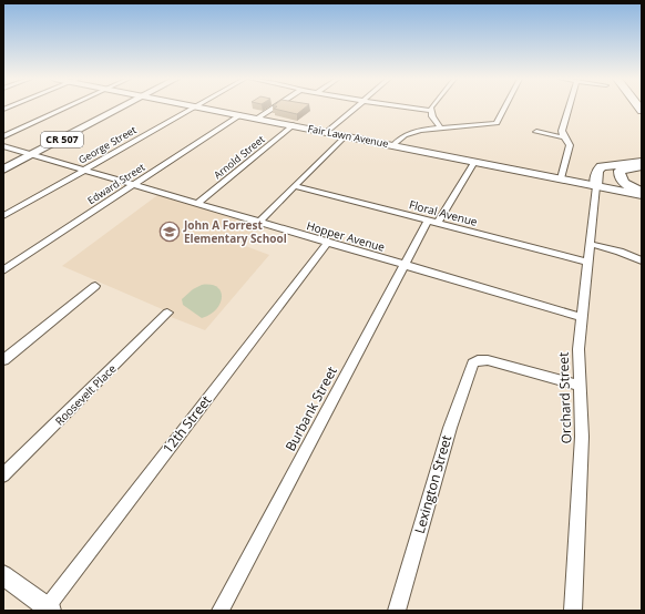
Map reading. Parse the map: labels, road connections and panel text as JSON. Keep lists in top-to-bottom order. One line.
{"streets":{"main road":["Fair Lawn Avenue","CR 507"],"street":["George Street","Arnold Street","Edward Street","Floral Avenue","Hopper Avenue","Roosevelt Place","Orchard Street","Burbank Street","12th Street","Lexington Street"]},"crossings":[["Fair Lawn Avenue","Arnold Street"],["Fair Lawn Avenue","Edward Street"],["Fair Lawn Avenue","Orchard Street"],["Fair Lawn Avenue","Burbank Street"],["CR 507","Hopper Avenue"],["George Street","Hopper Avenue"],["Arnold Street","Hopper Avenue"],["Edward Street","Hopper Avenue"],["Floral Avenue","Orchard Street"],["Floral Avenue","Burbank Street"],["Hopper Avenue","Orchard Street"],["Hopper Avenue","Burbank Street"],["Hopper Avenue","12th Street"],["Orchard Street","Lexington Street"]],"places":{"school or university":["John A Forrest Elementary School"]}}
